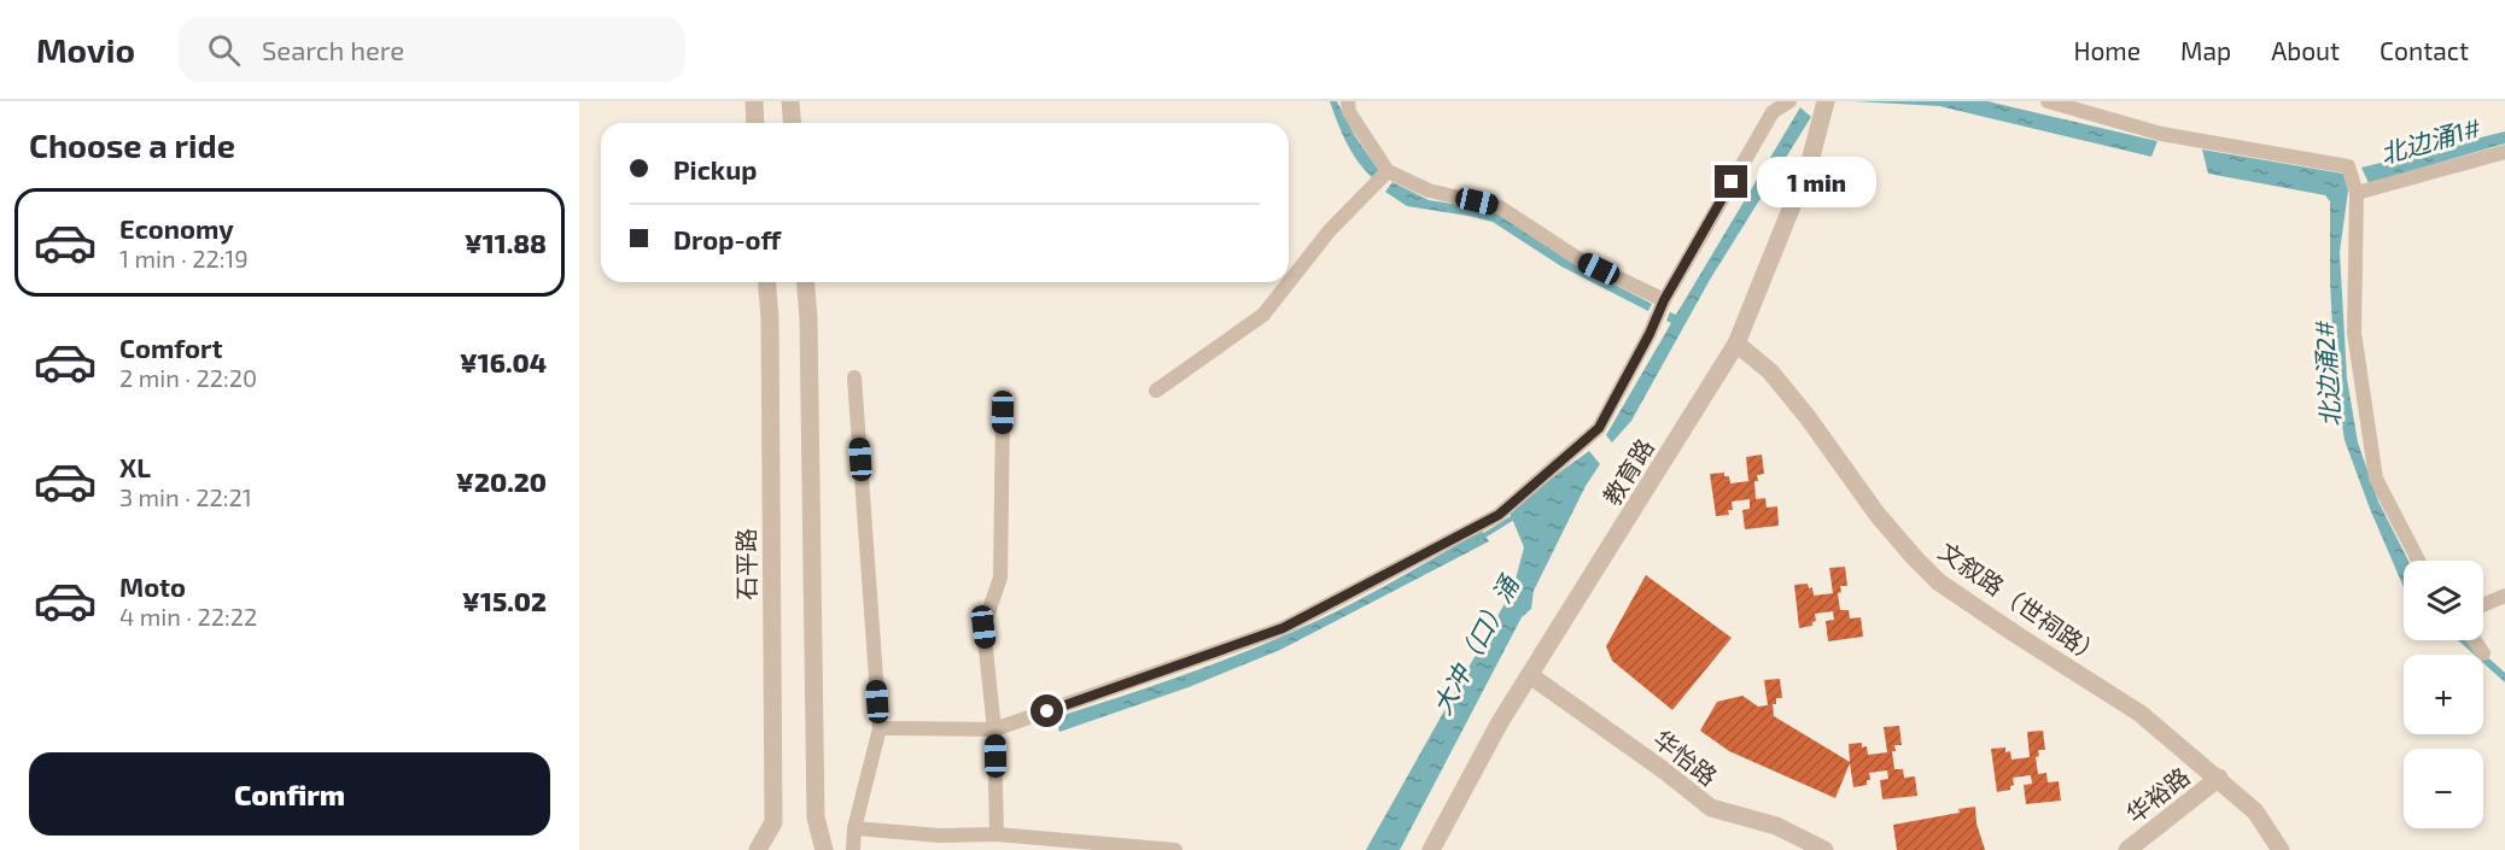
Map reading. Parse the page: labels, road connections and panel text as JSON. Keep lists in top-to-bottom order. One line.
{"streets":{"street":["教育路","石平路","文叙路（世祠路）","华怡路","华裕路"]},"crossings":[["教育路","文叙路（世祠路）"],["教育路","华怡路"],["文叙路（世祠路）","华裕路"]],"water":["北边涌1#","北边涌2#","大冲（口）涌"],"page":{"header":"Movio","search":"Search here","nav":["Home","Map","About","Contact"],"heading":"Choose a ride","banner":["Pickup","Drop-off"],"bubble":"1 min","list":[{"name":"Economy","note":"1 min · 22:19","value":"¥11.88"},{"name":"Comfort","note":"2 min · 22:20","value":"¥16.04"},{"name":"XL","note":"3 min · 22:21","value":"¥20.20"},{"name":"Moto","note":"4 min · 22:22","value":"¥15.02"}],"map_buttons":["+","−"],"buttons":"Confirm"}}
